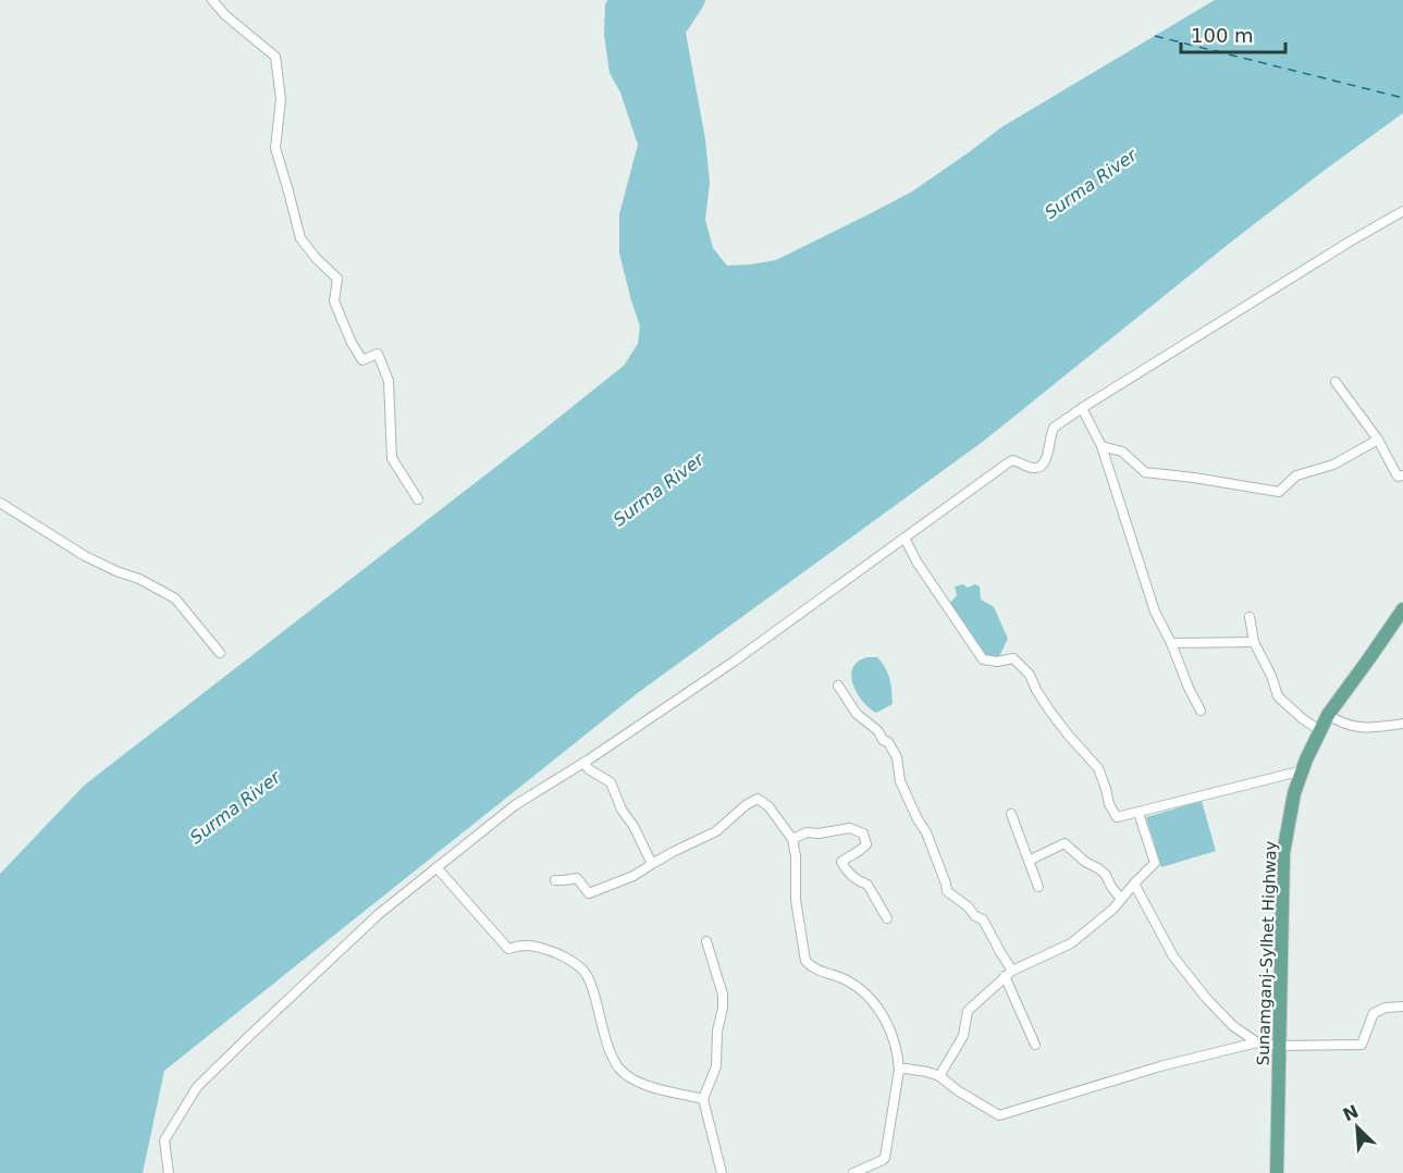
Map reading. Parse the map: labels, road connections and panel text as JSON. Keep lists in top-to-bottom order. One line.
{"streets":{"main road":["Sunamganj-Sylhet Highway"]},"water":["Surma River"],"scale_bar":"100 m","north":"top left"}
